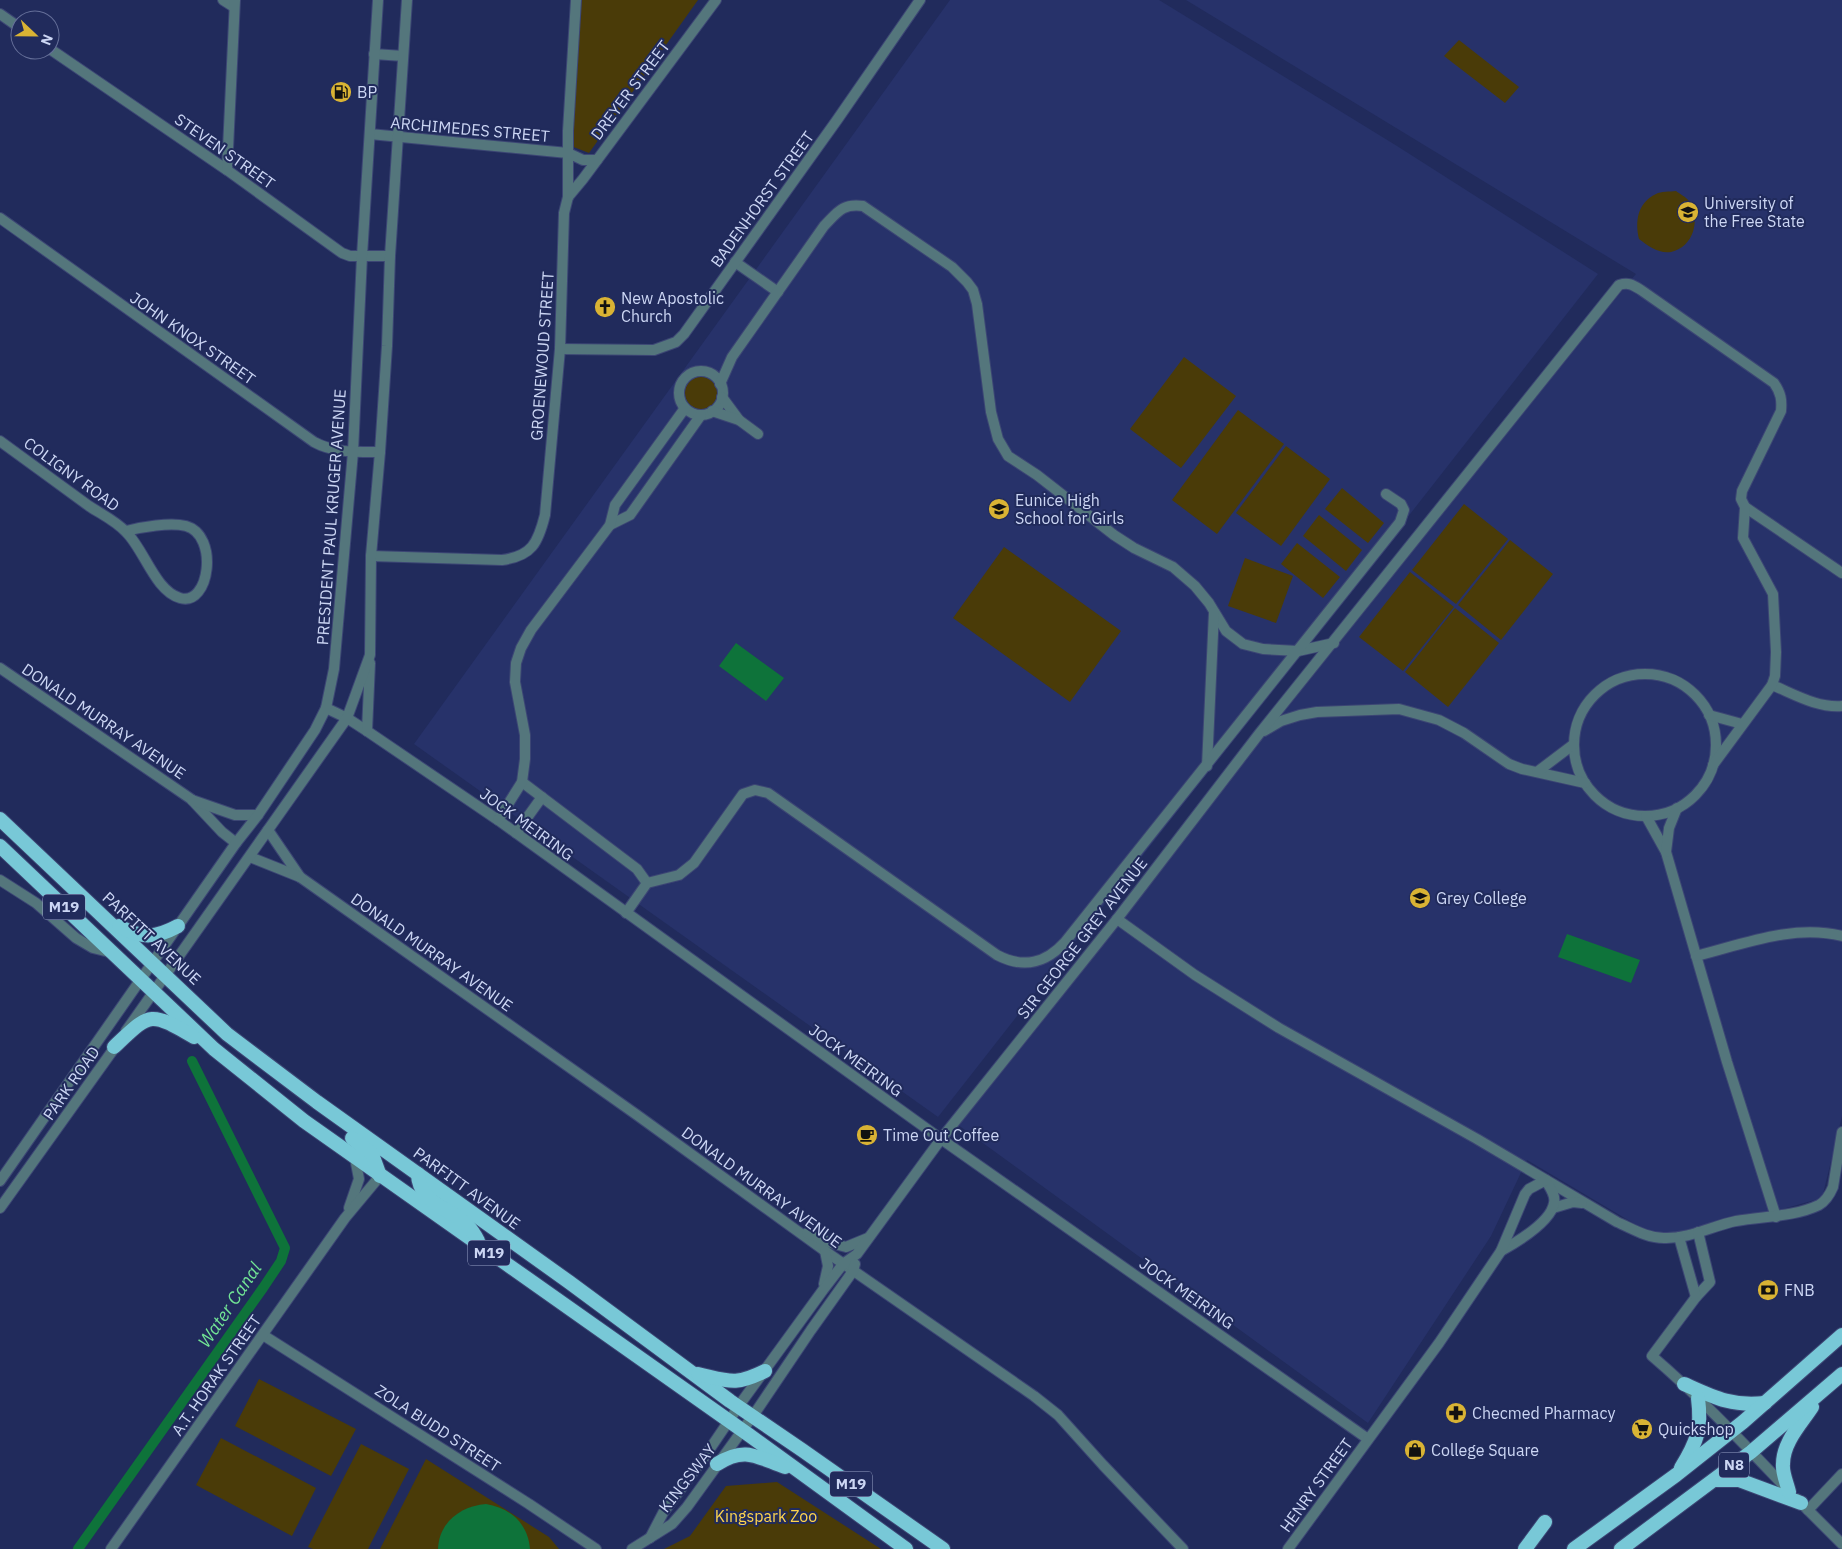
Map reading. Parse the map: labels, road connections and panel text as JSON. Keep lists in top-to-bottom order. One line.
{"streets":{"highway":["M19","PARFITT AVENUE","N8"],"street":["DREYER STREET","ARCHIMEDES STREET","STEVEN STREET","BADENHORST STREET","JOHN KNOX STREET","GROENEWOUD STREET","COLIGNY ROAD","PRESIDENT PAUL KRUGER AVENUE","DONALD MURRAY AVENUE","JOCK MEIRING","SIR GEORGE GREY AVENUE","PARK ROAD","A.T. HORAK STREET","ZOLA BUDD STREET","KINGSWAY","HENRY STREET"]},"crossings":[["DREYER STREET","ARCHIMEDES STREET"],["DREYER STREET","GROENEWOUD STREET"],["ARCHIMEDES STREET","GROENEWOUD STREET"],["ARCHIMEDES STREET","PRESIDENT PAUL KRUGER AVENUE"],["STEVEN STREET","PRESIDENT PAUL KRUGER AVENUE"],["BADENHORST STREET","GROENEWOUD STREET"],["JOHN KNOX STREET","PRESIDENT PAUL KRUGER AVENUE"],["PRESIDENT PAUL KRUGER AVENUE","DONALD MURRAY AVENUE"],["PRESIDENT PAUL KRUGER AVENUE","JOCK MEIRING"],["PRESIDENT PAUL KRUGER AVENUE","M19"],["PRESIDENT PAUL KRUGER AVENUE","PARFITT AVENUE"],["PRESIDENT PAUL KRUGER AVENUE","PARK ROAD"],["DONALD MURRAY AVENUE","SIR GEORGE GREY AVENUE"],["JOCK MEIRING","SIR GEORGE GREY AVENUE"],["JOCK MEIRING","HENRY STREET"],["M19","SIR GEORGE GREY AVENUE"],["M19","PARK ROAD"],["M19","A.T. HORAK STREET"],["M19","KINGSWAY"],["PARFITT AVENUE","SIR GEORGE GREY AVENUE"],["PARFITT AVENUE","PARK ROAD"],["SIR GEORGE GREY AVENUE","KINGSWAY"],["A.T. HORAK STREET","ZOLA BUDD STREET"]],"water":["Water Canal"],"parks":["Kingspark Zoo"],"places":{"fuel station":["BP"],"school or university":["University of the Free State","Eunice High School for Girls","Grey College"],"church":["New Apostolic Church"],"cafe":["Time Out Coffee"],"bank":["FNB"],"pharmacy":["Checmed Pharmacy"],"supermarket":["Quickshop"],"shop":["College Square"]},"north":"right"}
